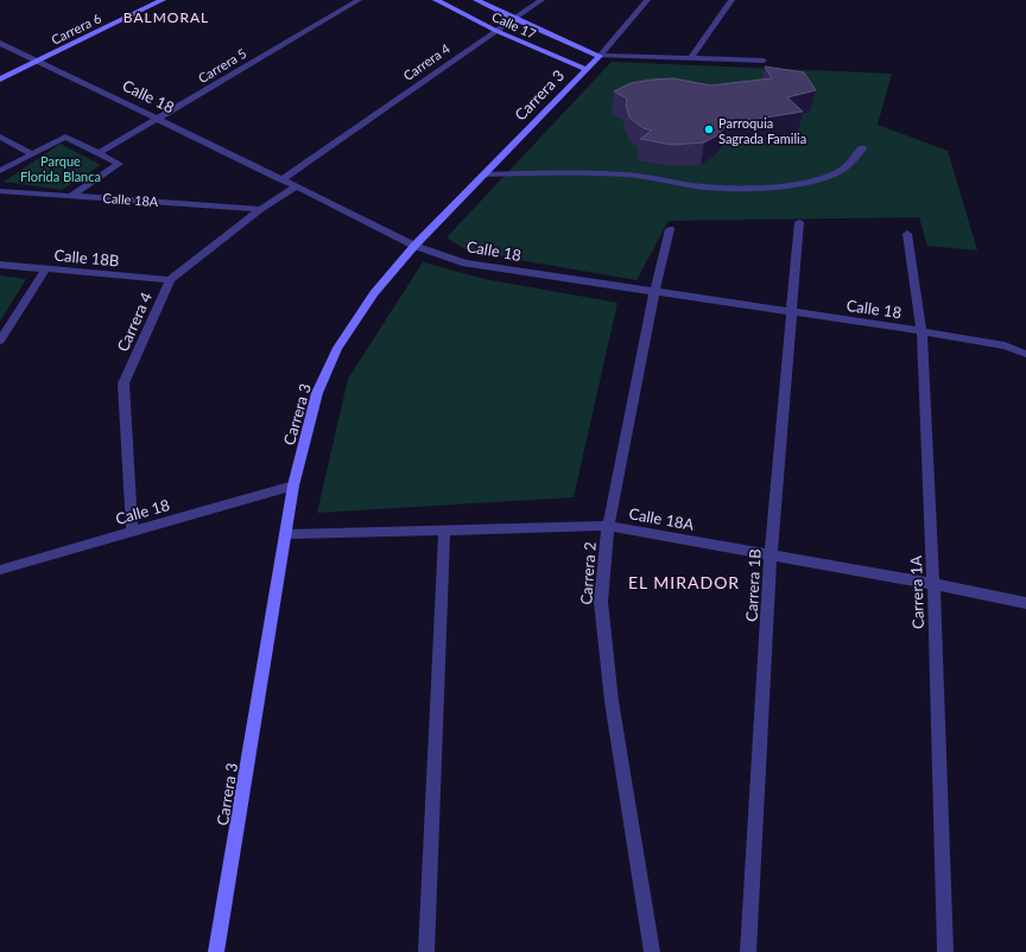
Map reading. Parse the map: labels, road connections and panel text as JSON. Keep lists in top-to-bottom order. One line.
{"streets":{"street":["Calle 17","Carrera 6","Carrera 4","Carrera 5","Carrera 3","Calle 18","Calle 18A","Calle 18B","Carrera 2","Carrera 1B","Carrera 1A"]},"crossings":[["Calle 17","Carrera 4"],["Calle 17","Carrera 3"],["Carrera 6","Calle 18"],["Carrera 4","Calle 18"],["Carrera 4","Calle 18A"],["Carrera 4","Calle 18B"],["Carrera 5","Calle 18"],["Carrera 3","Calle 18"],["Carrera 3","Calle 18A"],["Calle 18","Carrera 2"],["Calle 18","Carrera 1B"],["Calle 18","Carrera 1A"],["Calle 18A","Carrera 2"],["Calle 18A","Carrera 1B"],["Calle 18A","Carrera 1A"]],"districts":["BALMORAL","EL MIRADOR"],"parks":["Parque Florida Blanca"],"places":["Parroquia Sagrada Familia"]}
